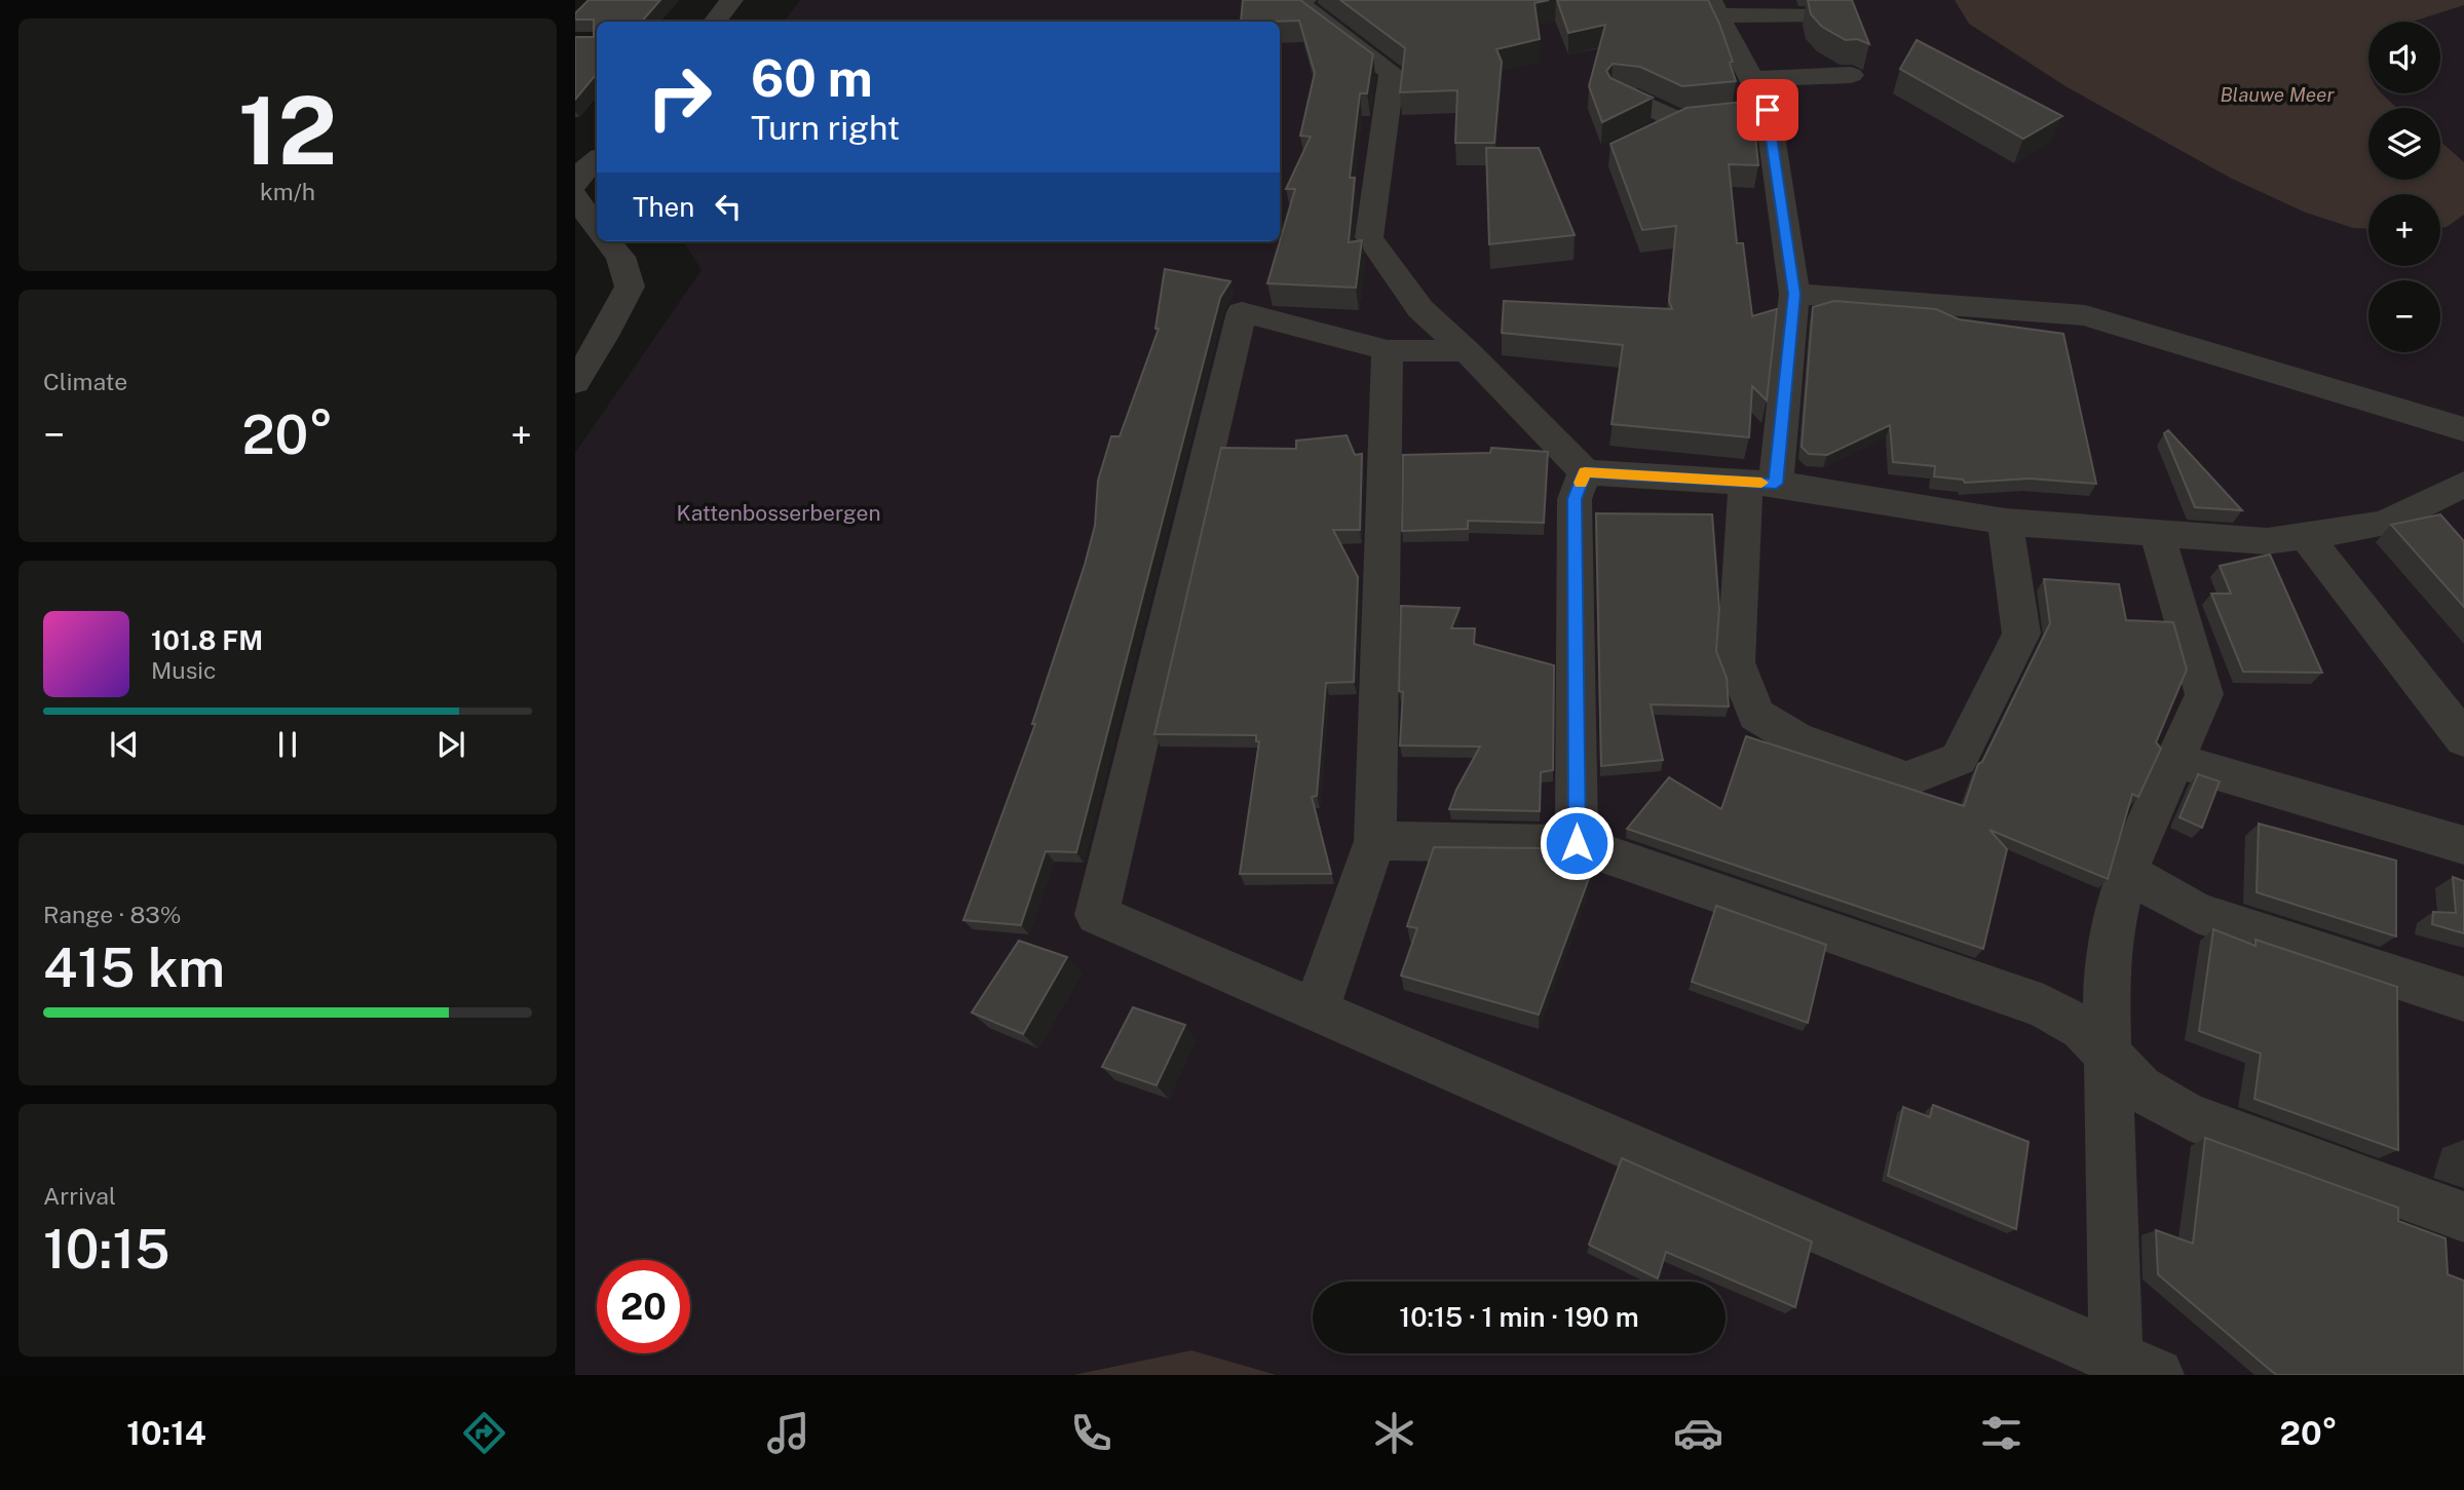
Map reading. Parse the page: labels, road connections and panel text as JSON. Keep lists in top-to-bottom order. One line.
{"water":["Blauwe Meer"],"parks":["Kattenbosserbergen"],"page":{"tile":[["12","km/h"],"Climate",["Range · 83%","415 km"],["Arrival","10:15"]],"map_buttons":["+","−"],"turn":["60 m","Turn right"],"then":"Then","heat":["−","20°","+"],"song":["101.8 FM","Music"],"limit":"20","trip":"10:15 · 1 min · 190 m","tabs":["10:14","20°"]}}
